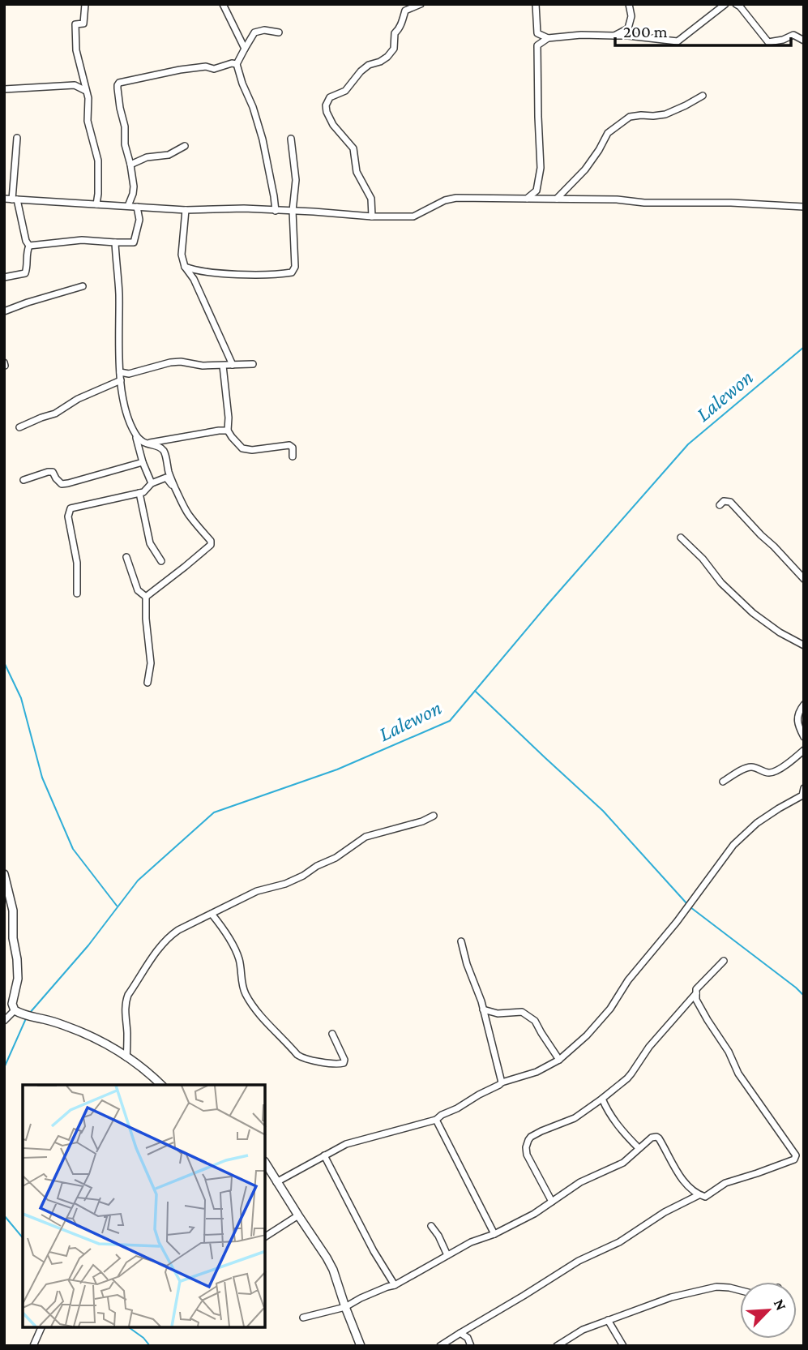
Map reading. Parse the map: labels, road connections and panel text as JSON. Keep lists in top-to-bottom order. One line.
{"water":["Lalewon"],"scale_bar":"200 m","north":"top right"}
